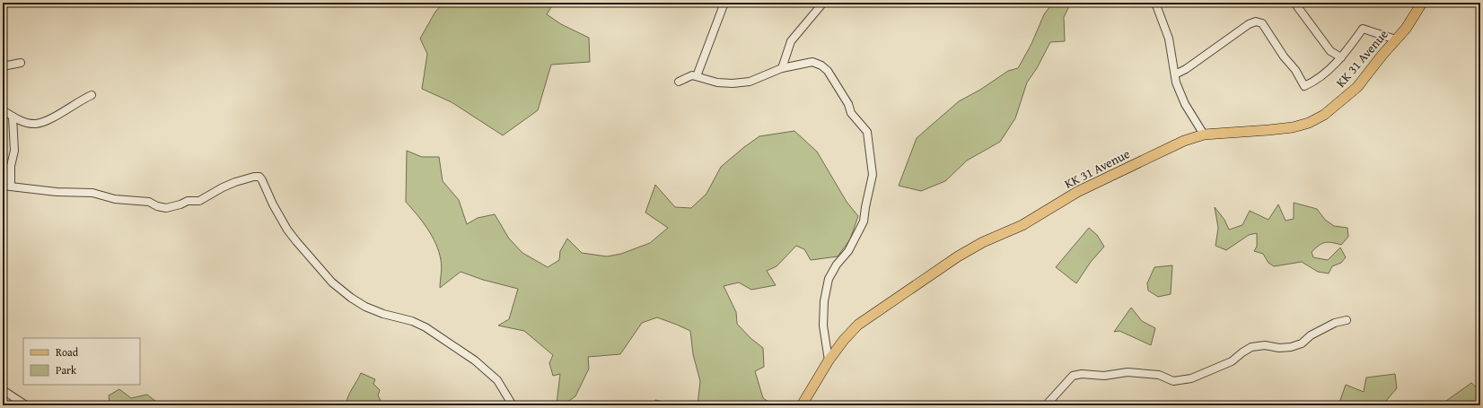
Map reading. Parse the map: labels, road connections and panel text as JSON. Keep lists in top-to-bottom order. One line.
{"streets":{"main road":["KK 31 Avenue"]},"legend":["Road","Park"]}
